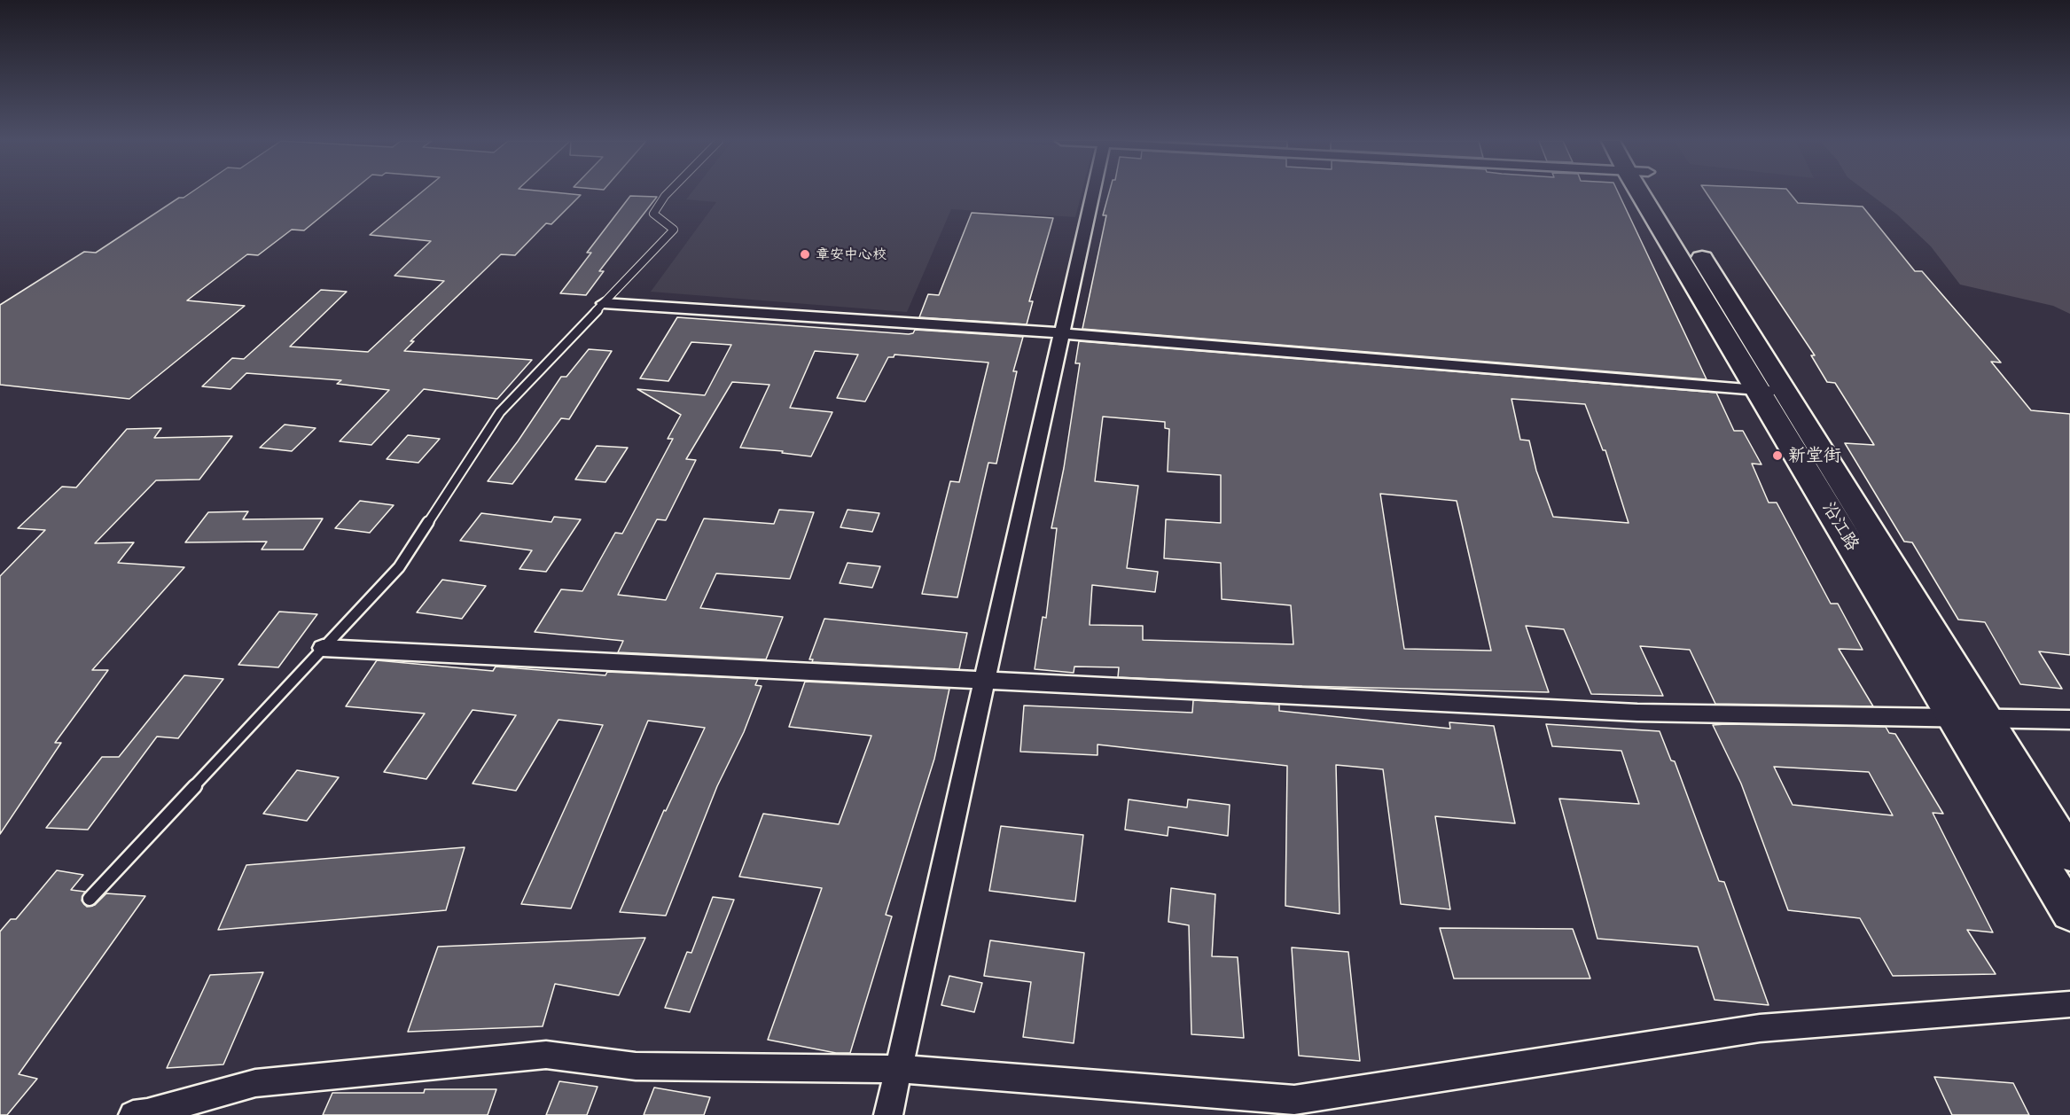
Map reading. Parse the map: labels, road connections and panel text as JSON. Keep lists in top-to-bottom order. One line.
{"streets":{"main road":["沿江路"]},"places":["章安中心校","新堂街"]}
